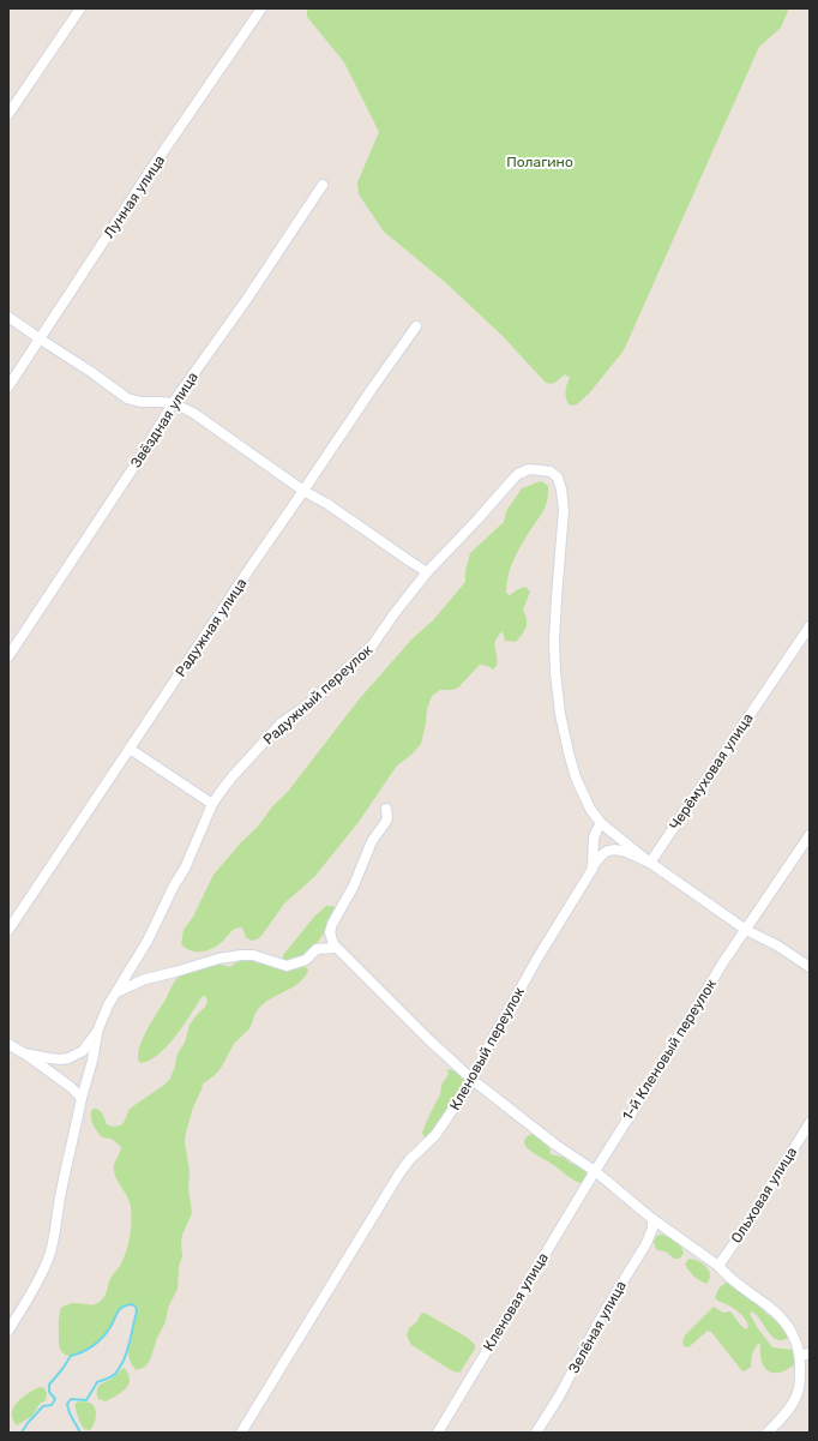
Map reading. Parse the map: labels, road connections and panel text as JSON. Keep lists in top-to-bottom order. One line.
{"streets":{"street":["Лунная улица","Звёздная улица","Радужная улица","Радужный переулок","Черёмуховая улица","Кленовый переулок","1-й Кленовый переулок","Ольховая улица","Кленовая улица","Зелёная улица"]},"crossings":[["Радужный переулок","Кленовый переулок"],["1-й Кленовый переулок","Кленовая улица"]],"parks":["Полагино"]}
